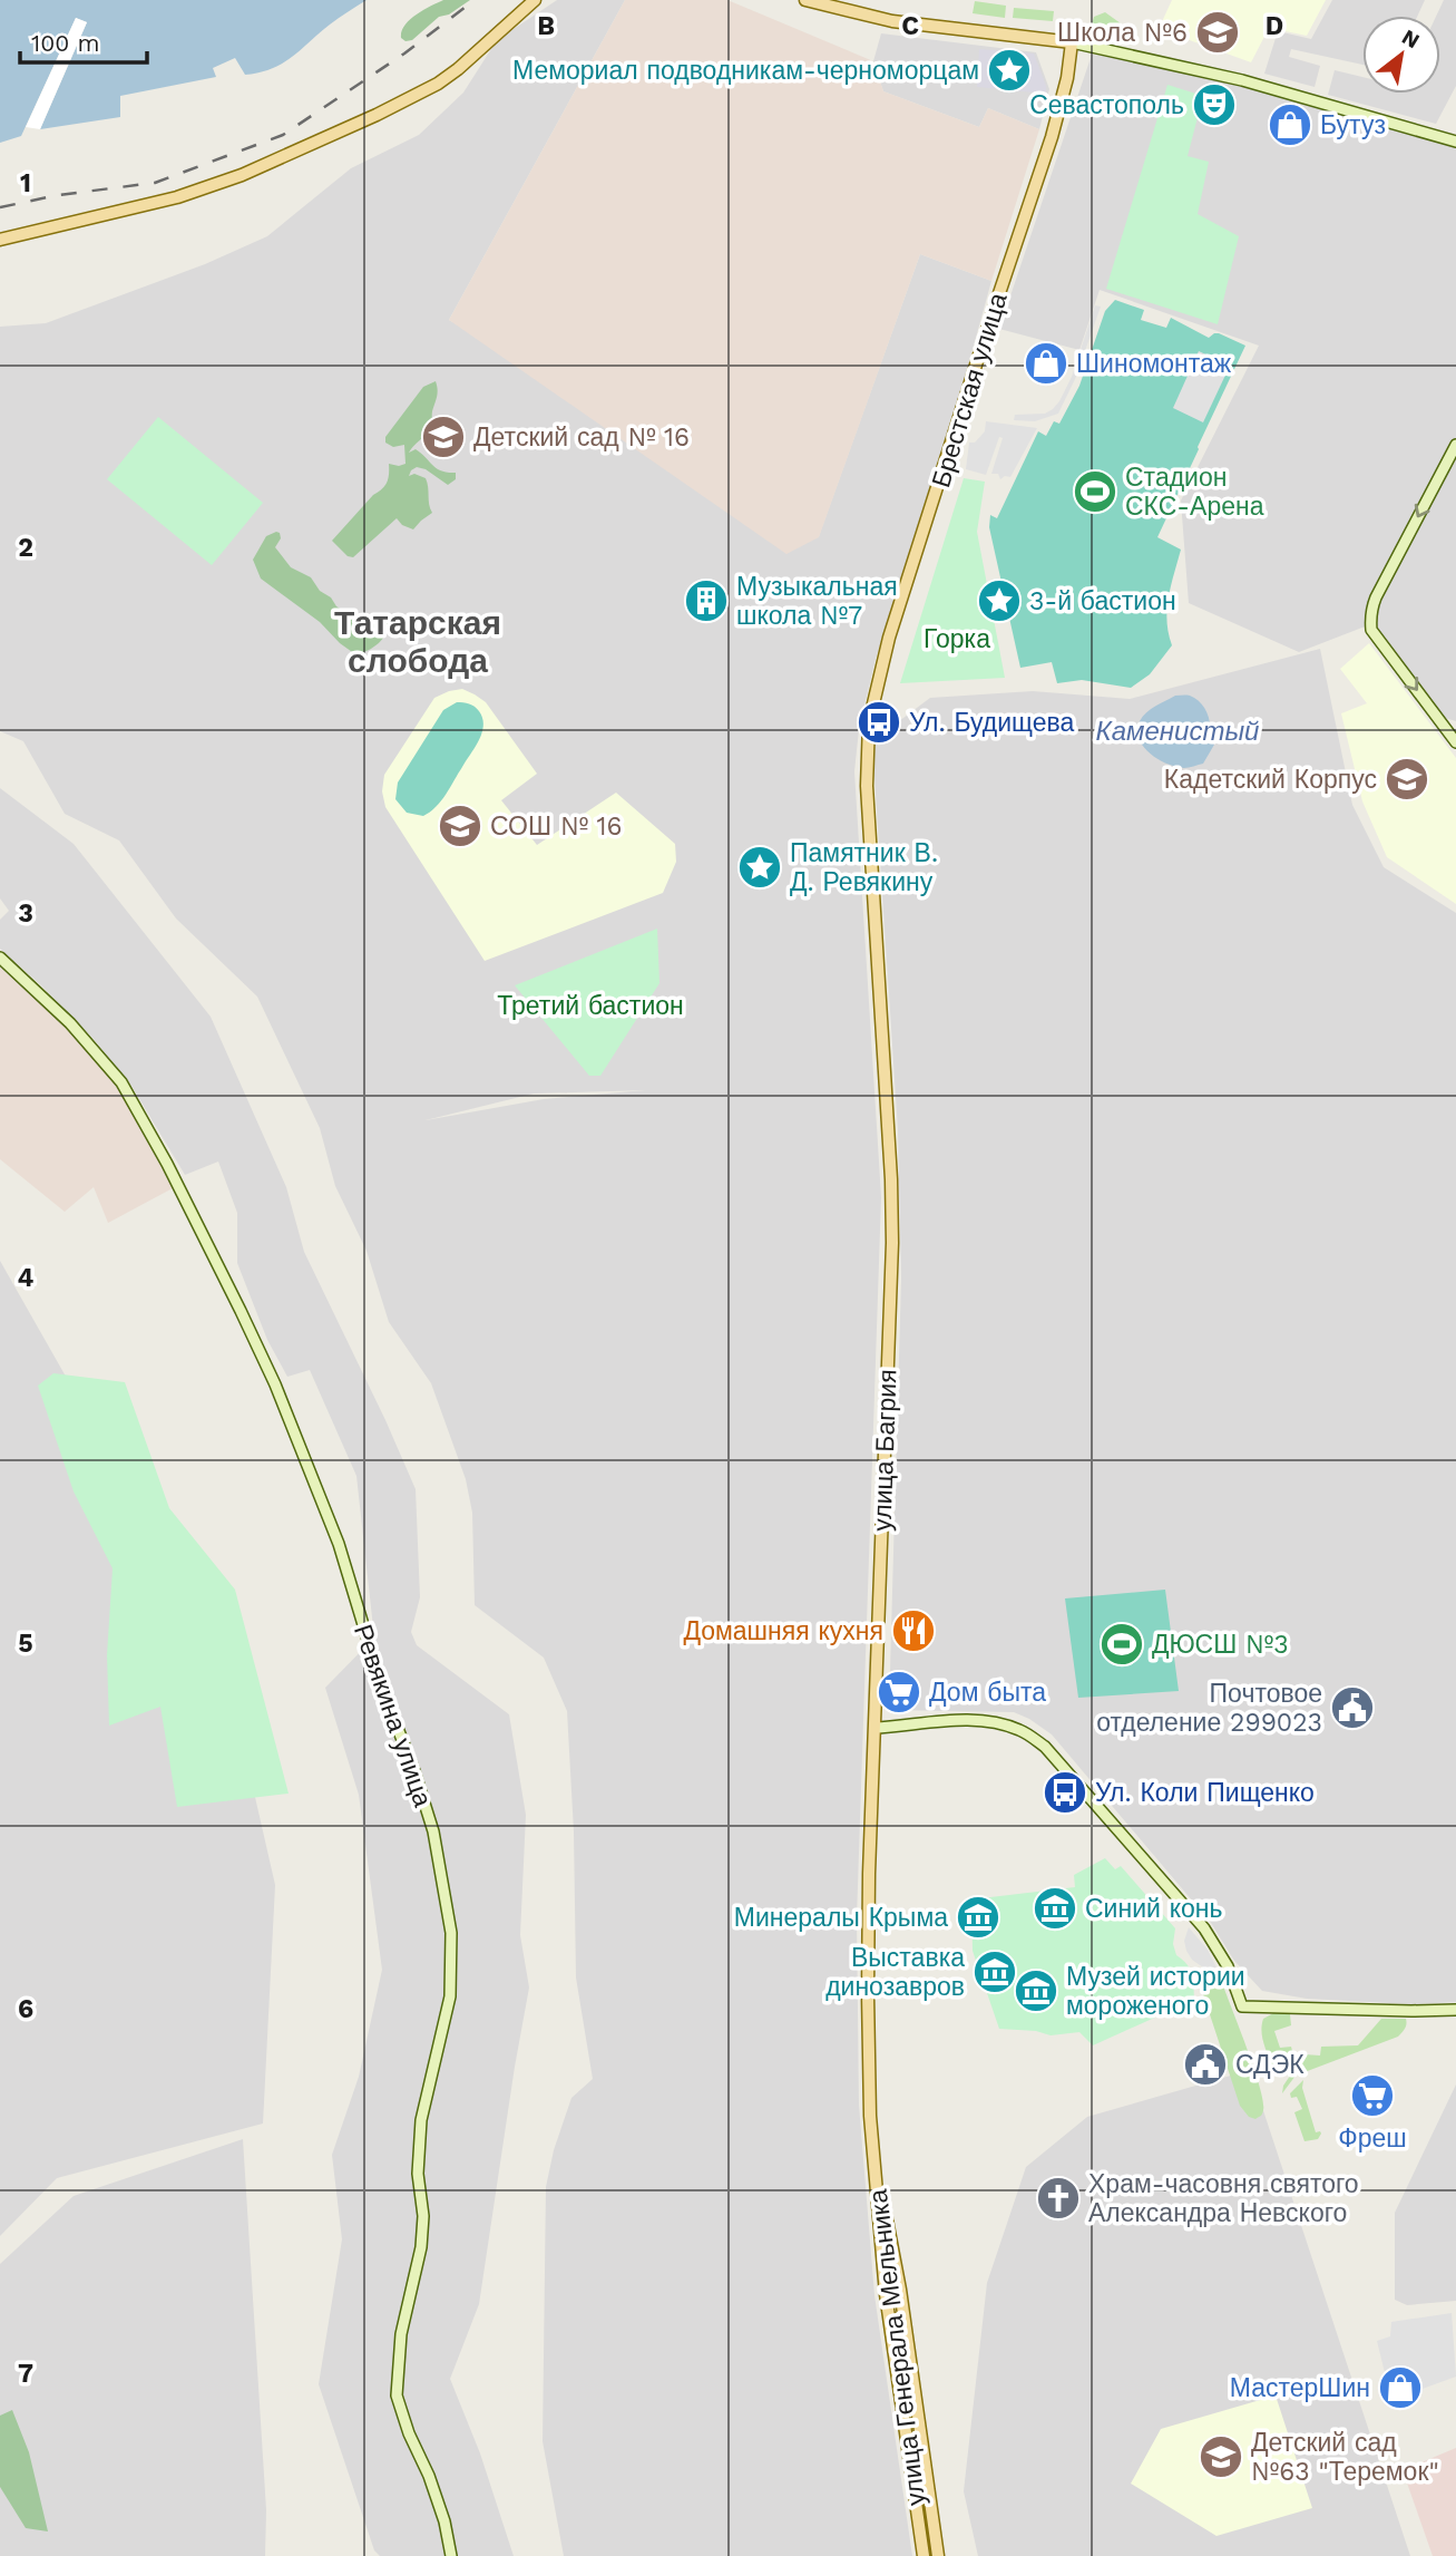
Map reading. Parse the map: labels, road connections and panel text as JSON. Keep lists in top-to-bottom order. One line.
{"streets":{"main road":["Брестская улица","улица Багрия","Ревякина улица","улица Генерала Мельника"]},"crossings":[["Брестская улица","улица Багрия"],["улица Багрия","улица Генерала Мельника"]],"districts":["Татарская слобода"],"water":["Каменистый"],"parks":["Горка","Третий бастион"],"places":{"school or university":["Школа №6","Детский сад № 16","Кадетский Корпус","СОШ № 16","Детский сад №63 \"Теремок\""],"place":["Мемориал подводникам-черноморцам","3-й бастион","Памятник В. Д. Ревякину"],"theatre":["Севастополь"],"shop":["Бутуз","Шиномонтаж","МастерШин"],"sports":["Стадион СКС-Арена","ДЮСШ №3"],"building":["Музыкальная школа №7"],"bus stop":["Ул. Будищева","Ул. Коли Пищенко"],"restaurant":["Домашняя кухня"],"supermarket":["Дом быта","Фреш"],"public building":["Почтовое отделение 299023","СДЭК"],"museum":["Синий конь","Минералы Крыма","Выставка динозавров","Музей истории мороженого"],"church":["Храм-часовня святого Александра Невского"]},"scale_bar":"100 m","north":"top right","grid":{"columns":["B","C","D"],"rows":["1","2","3","4","5","6","7"]}}
